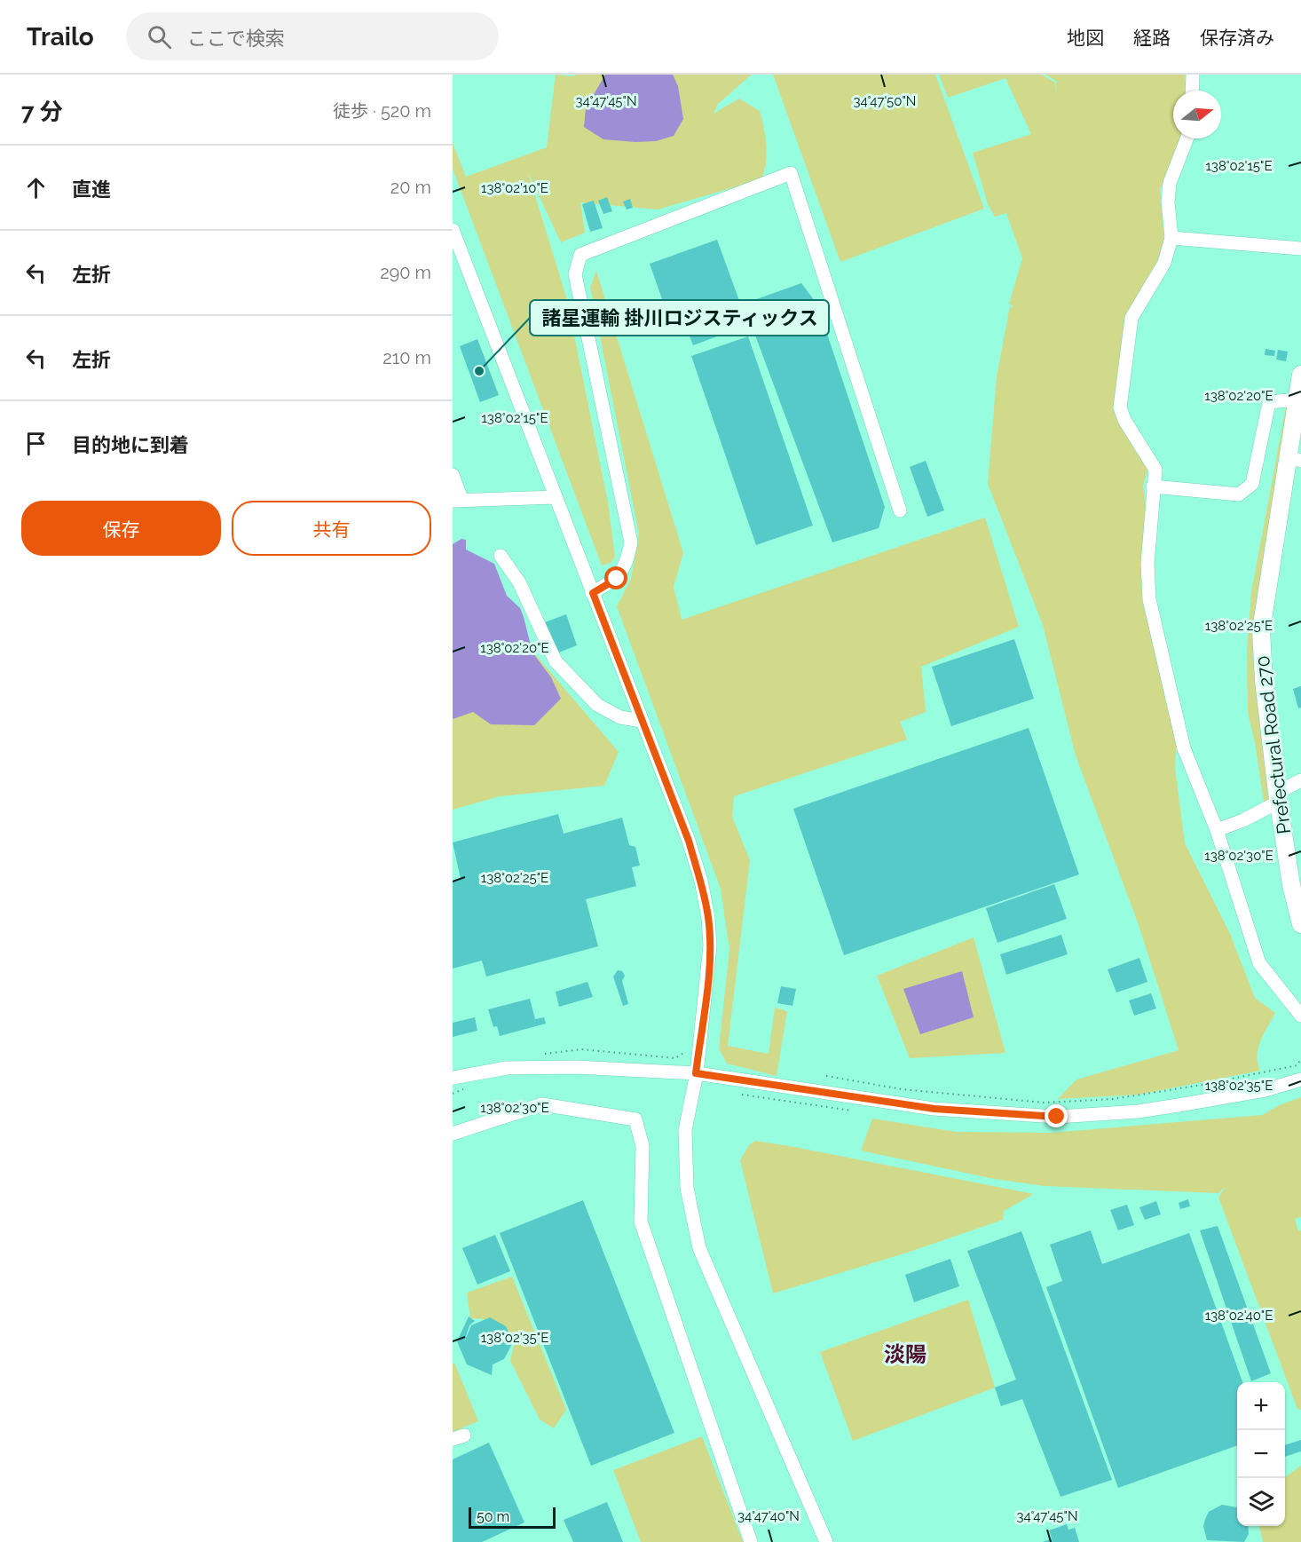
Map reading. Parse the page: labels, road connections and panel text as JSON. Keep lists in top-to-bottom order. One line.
{"streets":{"main road":["Prefectural Road 270"]},"districts":["淡陽"],"places":["諸星運輸 掛川ロジスティックス"],"scale_bar":"50 m","north":"right","page":{"header":"Trailo","search":"ここで検索","nav":["地図","経路","保存済み"],"heading":["7 分","徒歩 · 520 m"],"list":[["直進","20 m"],["左折","290 m"],["左折","210 m"],"目的地に到着"],"buttons":["保存","共有"],"map_buttons":["+","−"],"scale":"50 m"},"coordinates":["34°47'45\"N","34°47'50\"N","138°02'15\"E","138°02'10\"E","138°02'20\"E","138°02'25\"E","138°02'30\"E","138°02'35\"E","138°02'40\"E","34°47'40\"N"]}
